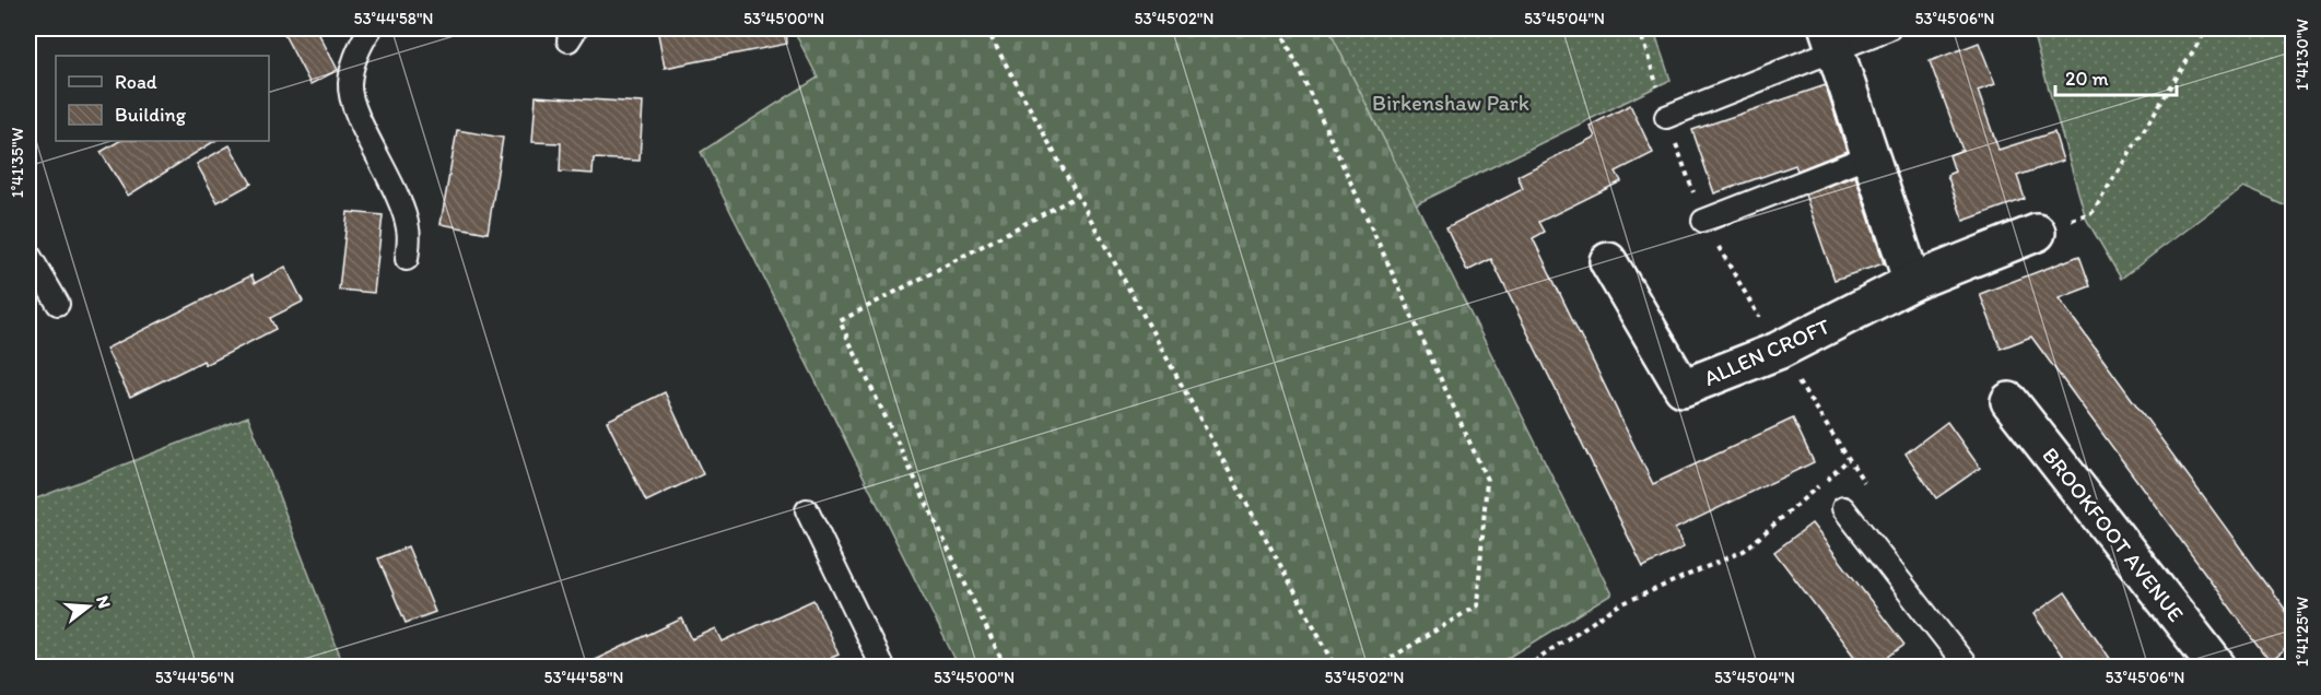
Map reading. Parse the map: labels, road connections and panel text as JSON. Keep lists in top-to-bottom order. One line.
{"streets":{"street":["ALLEN CROFT","BROOKFOOT AVENUE"]},"parks":["Birkenshaw Park"],"legend":["Road","Building"],"scale_bar":"20 m","north":"right","coordinates":["53°44'58\"N","53°45'00\"N","53°45'02\"N","53°45'04\"N","53°45'06\"N","1°41'30\"W","1°41'35\"W","1°41'25\"W","53°44'56\"N"]}
